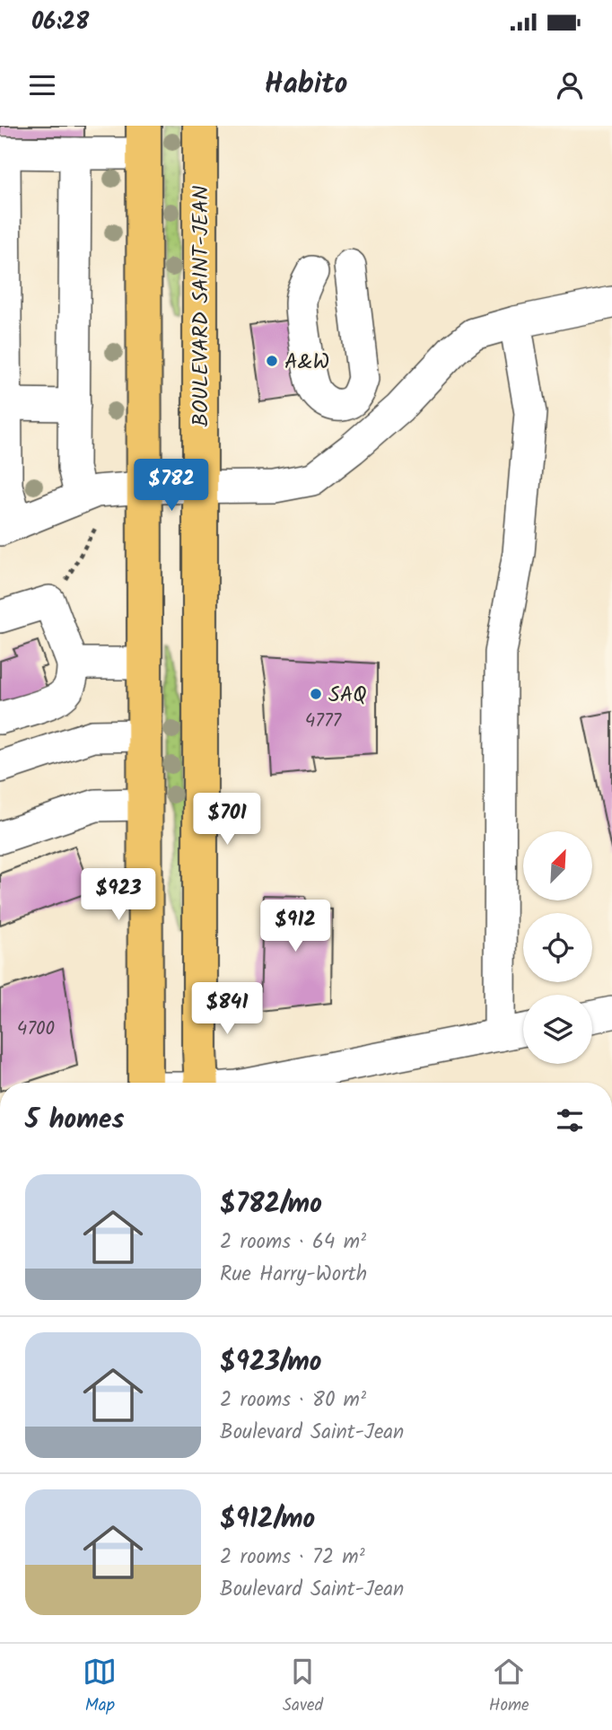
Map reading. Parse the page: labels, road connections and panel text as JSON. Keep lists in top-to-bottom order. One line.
{"streets":{"main road":["BOULEVARD SAINT-JEAN"]},"places":["A&W","SAQ"],"house_numbers":["4777","4700"],"north":"top right","page":{"status":"06:28","header":"Habito","price":["$782","$701","$923","$912","$841"],"heading":"5 homes","list":[{"name":"$782/mo","note":"2 rooms · 64 m² · Rue Harry-Worth"},{"name":"$923/mo","note":"2 rooms · 80 m² · Boulevard Saint-Jean"},{"name":"$912/mo","note":"2 rooms · 72 m² · Boulevard Saint-Jean"}],"tabs":["Map","Saved","Home"]}}
